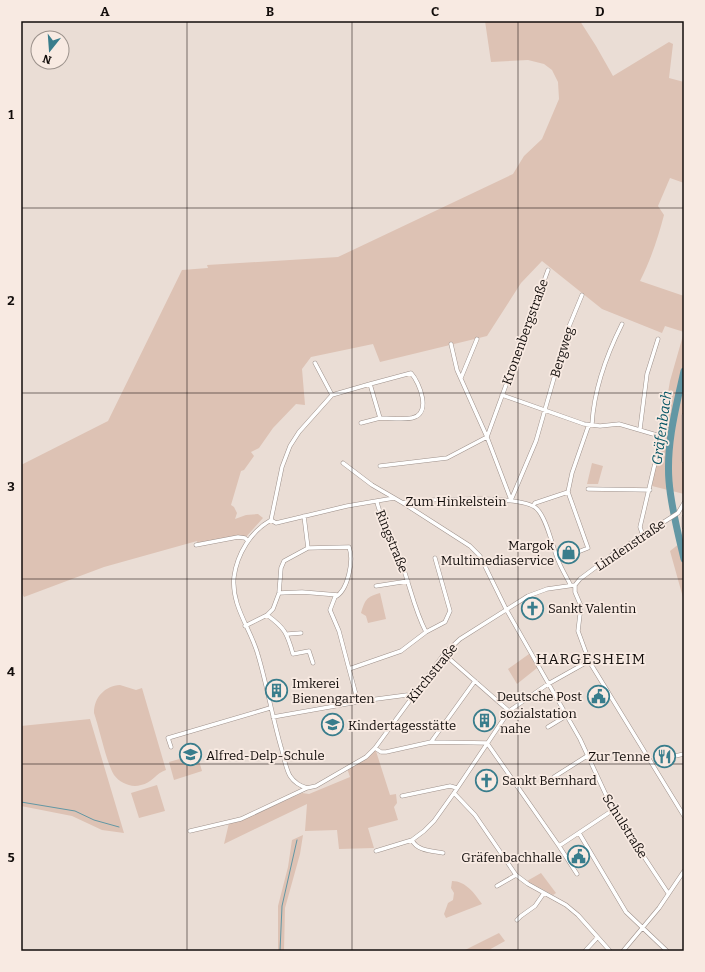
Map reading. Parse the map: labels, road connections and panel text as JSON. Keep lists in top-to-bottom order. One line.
{"streets":{"street":["Kronenbergstraße","Bergweg","Zum Hinkelstein","Ringstraße","Lindenstraße","Kirchstraße","Schulstraße"]},"crossings":[["Kronenbergstraße","Bergweg"],["Bergweg","Zum Hinkelstein"],["Zum Hinkelstein","Schulstraße"],["Lindenstraße","Kirchstraße"],["Kirchstraße","Schulstraße"]],"districts":["HARGESHEIM"],"water":["Gräfenbach"],"places":{"shop":["Margok Multimediaservice"],"church":["Sankt Valentin","Sankt Bernhard"],"building":["Imkerei Bienengarten","sozialstation nahe"],"public building":["Deutsche Post","Gräfenbachhalle"],"school or university":["Kindertagesstätte","Alfred-Delp-Schule"],"restaurant":["Zur Tenne"]},"north":"bottom","grid":{"columns":["A","B","C","D"],"rows":["1","2","3","4","5"]}}
